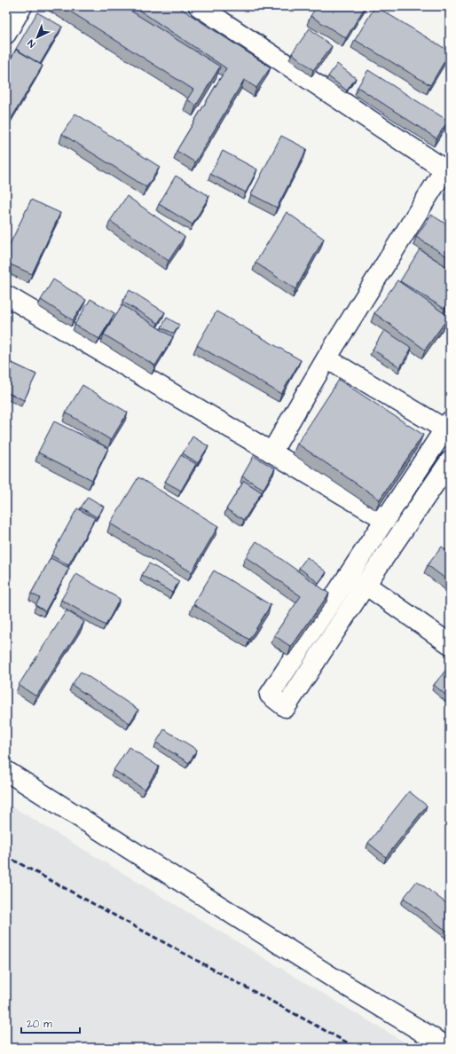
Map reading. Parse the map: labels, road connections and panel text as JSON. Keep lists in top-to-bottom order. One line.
{"scale_bar":"20 m","north":"bottom left"}
